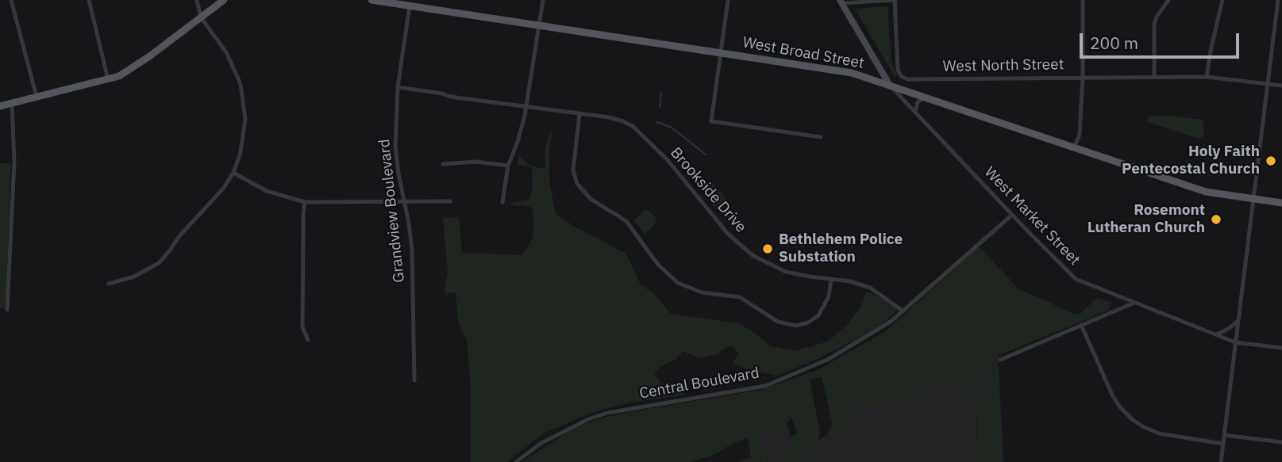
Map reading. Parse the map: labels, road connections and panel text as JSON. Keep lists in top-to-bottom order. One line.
{"streets":{"main road":["West Broad Street"],"street":["West North Street","Brookside Drive","Grandview Boulevard","West Market Street","Central Boulevard"]},"crossings":[["West Broad Street","Grandview Boulevard"],["West Broad Street","West Market Street"],["Brookside Drive","Central Boulevard"],["West Market Street","Central Boulevard"]],"places":["Holy Faith Pentecostal Church","Rosemont Lutheran Church","Bethlehem Police Substation"],"scale_bar":"200 m"}
